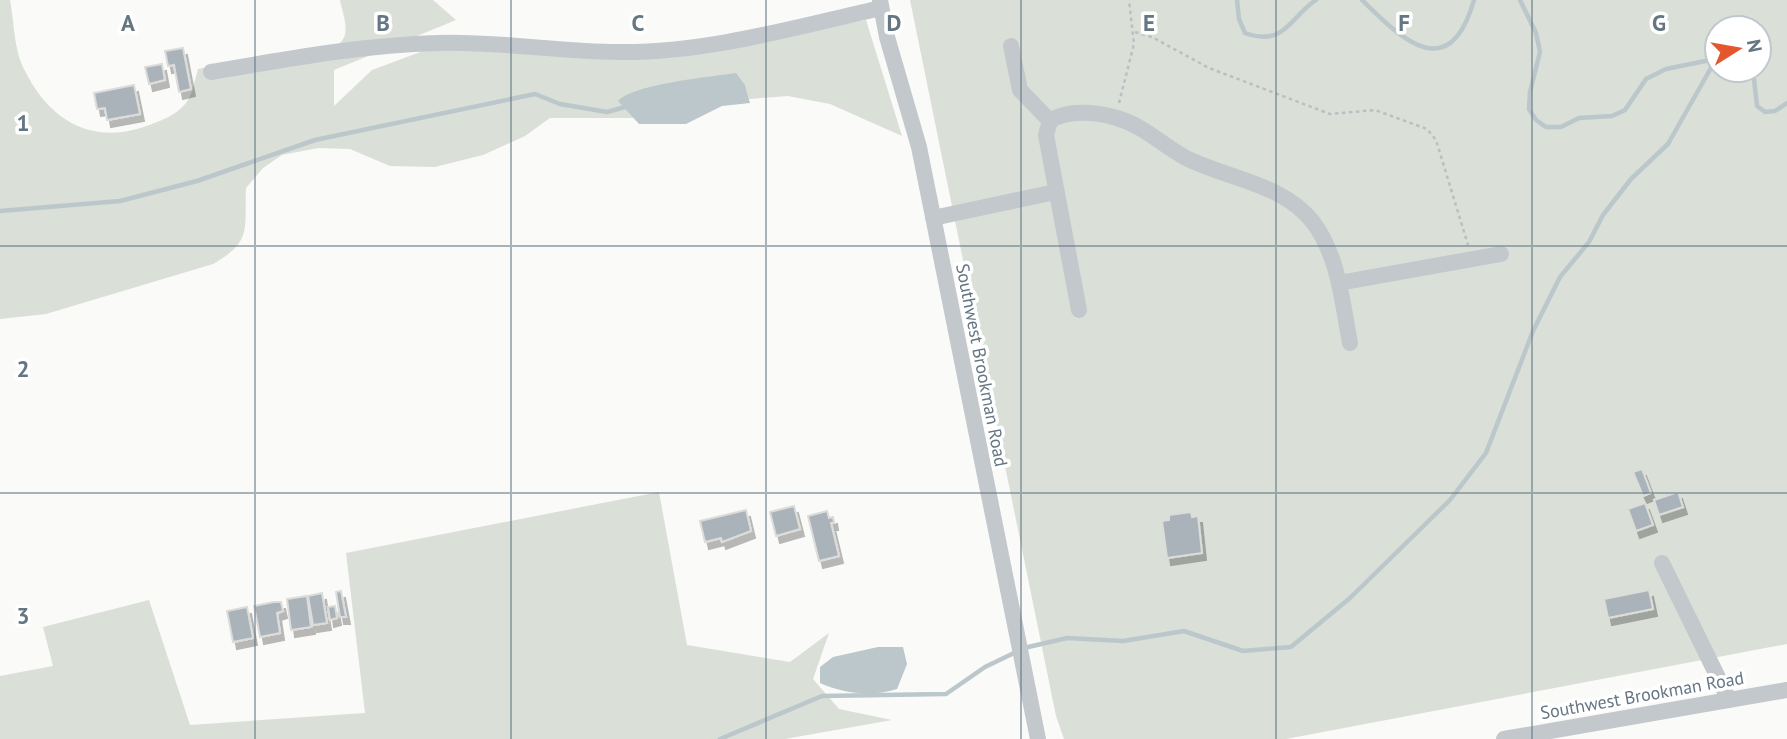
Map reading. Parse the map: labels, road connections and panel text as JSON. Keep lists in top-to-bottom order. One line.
{"streets":{"street":["Southwest Brookman Road"]},"north":"right","grid":{"columns":["A","B","C","D","E","F","G"],"rows":["1","2","3"]}}
